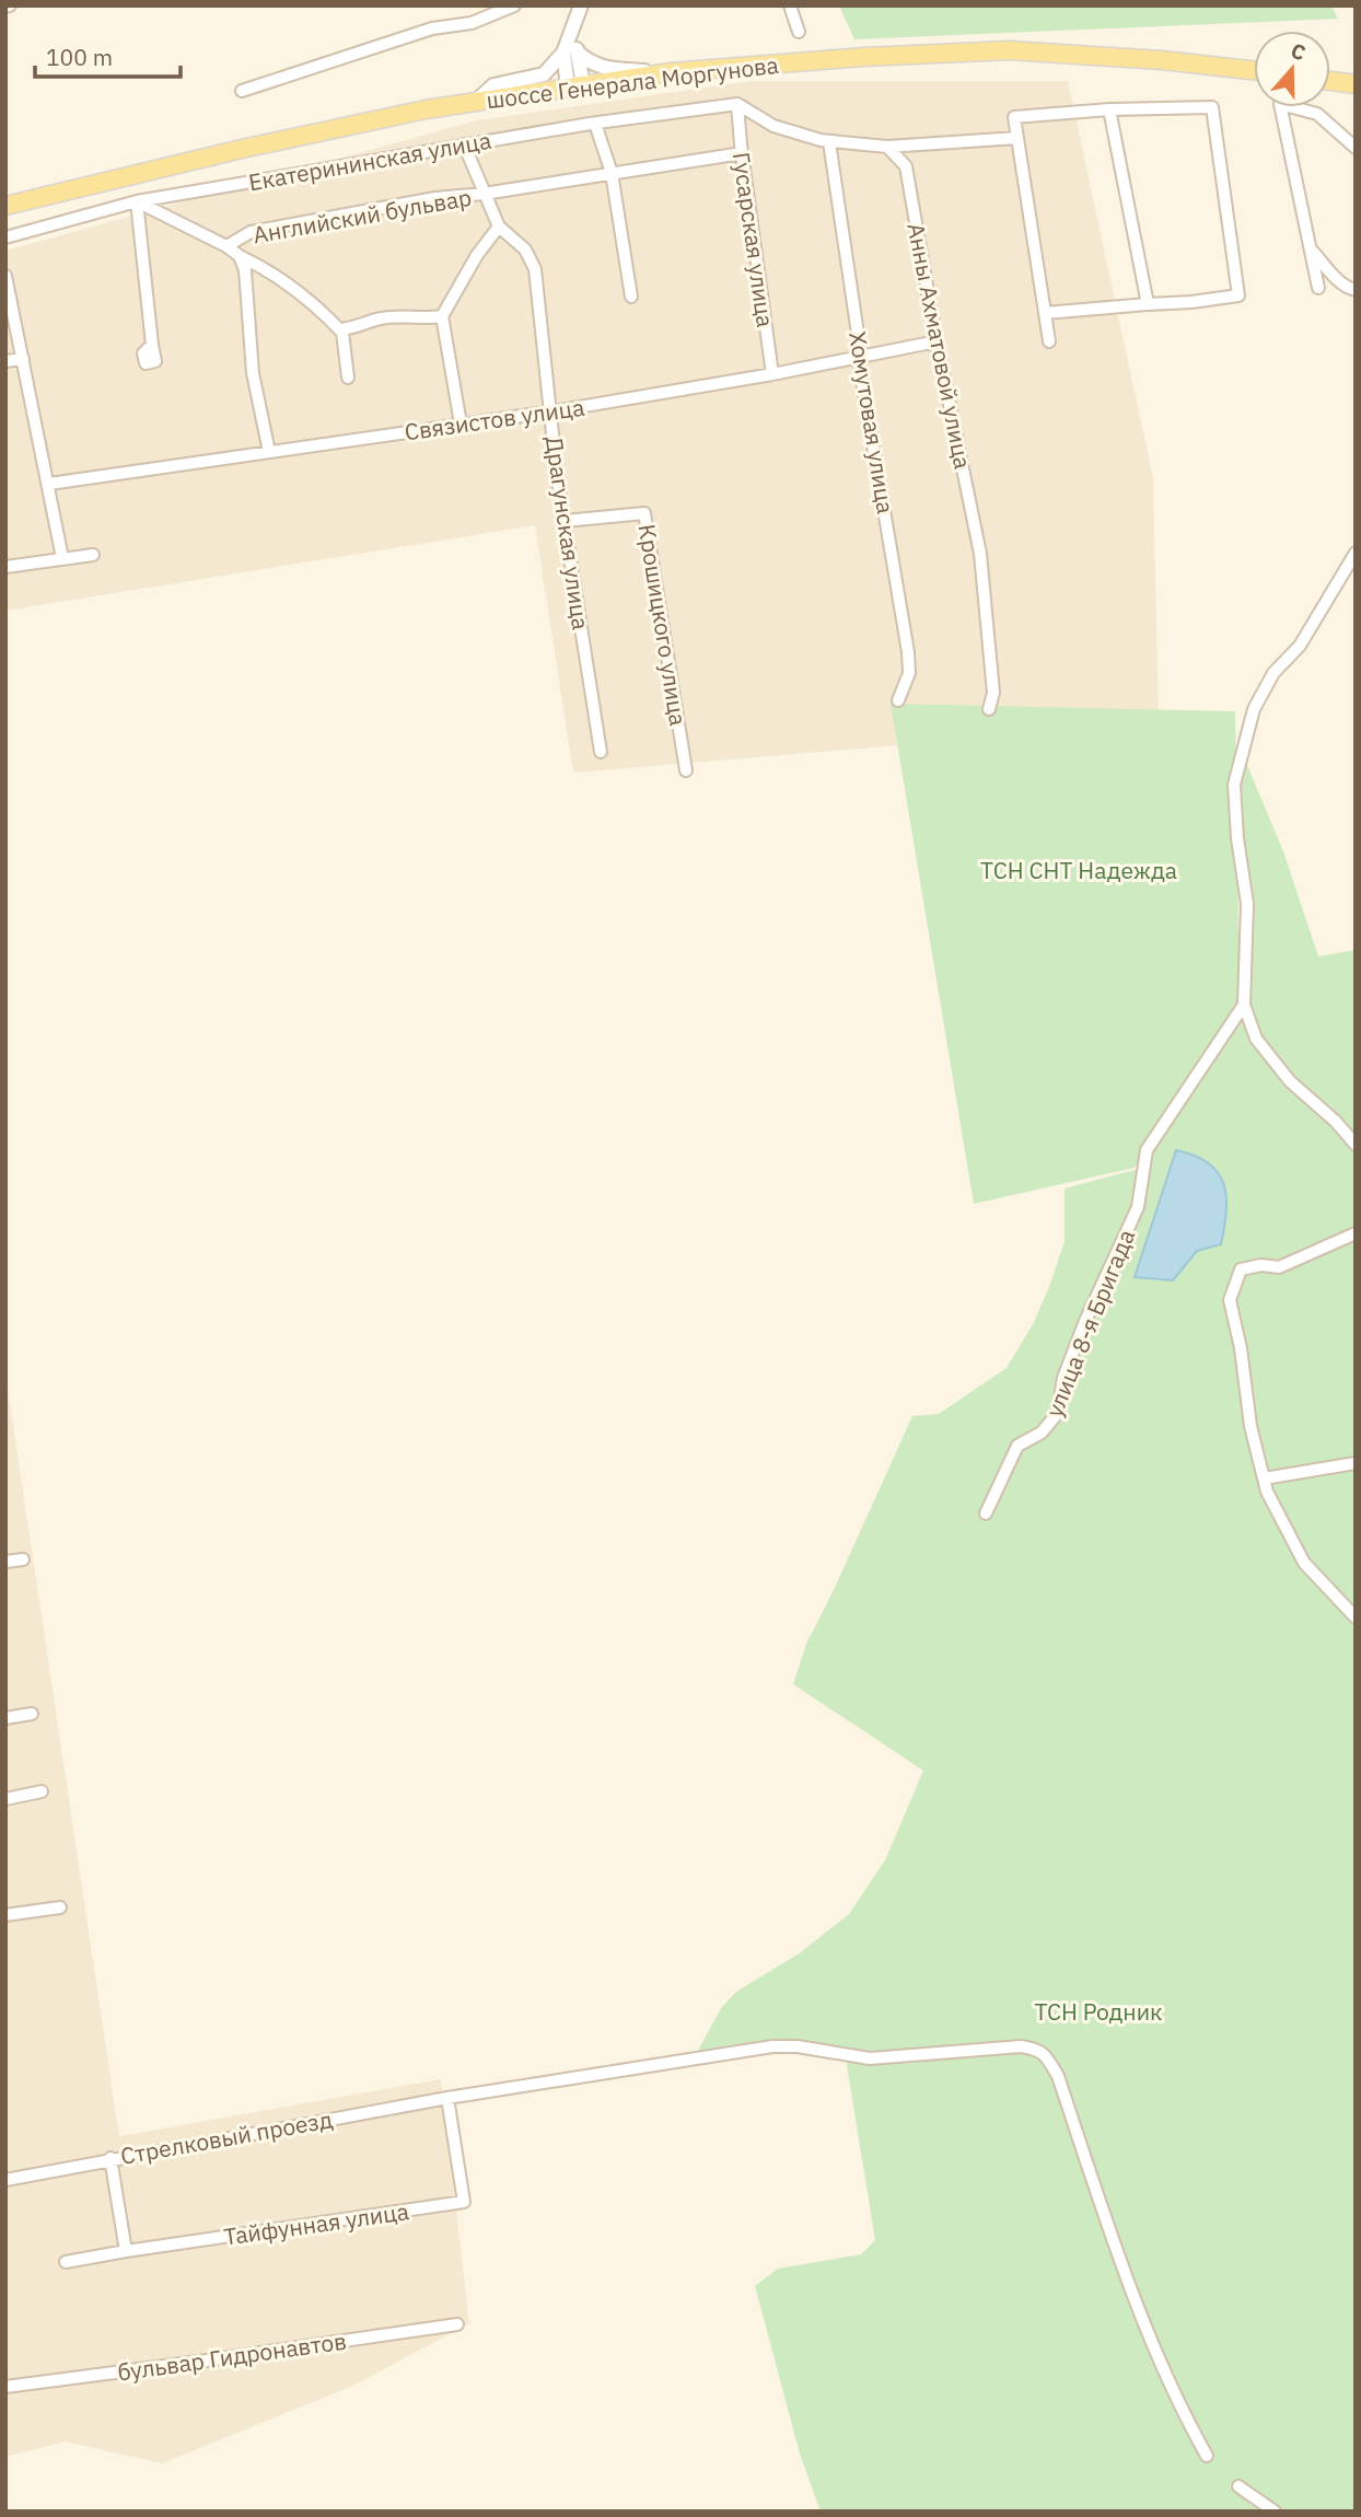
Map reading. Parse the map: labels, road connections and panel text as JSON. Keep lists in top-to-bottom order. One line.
{"streets":{"main road":["шоссе Генерала Моргунова"],"street":["Екатерининская улица","Английский бульвар","Гусарская улица","Анны Ахматовой улица","Связистов улица","Хомутовая улица","Драгунская улица","Крошицкого улица","улица 8-я Бригада","Стрелковый проезд","Тайфунная улица","бульвар Гидронавтов"]},"crossings":[["Екатерининская улица","Английский бульвар"],["Екатерининская улица","Гусарская улица"],["Екатерининская улица","Драгунская улица"],["Английский бульвар","Гусарская улица"],["Английский бульвар","Драгунская улица"],["Гусарская улица","Связистов улица"],["Анны Ахматовой улица","Связистов улица"],["Связистов улица","Хомутовая улица"],["Связистов улица","Драгунская улица"],["Драгунская улица","Крошицкого улица"],["Стрелковый проезд","Тайфунная улица"]],"parks":["ТСН СНТ Надежда","ТСН Родник"],"scale_bar":"100 m","north":"top"}
